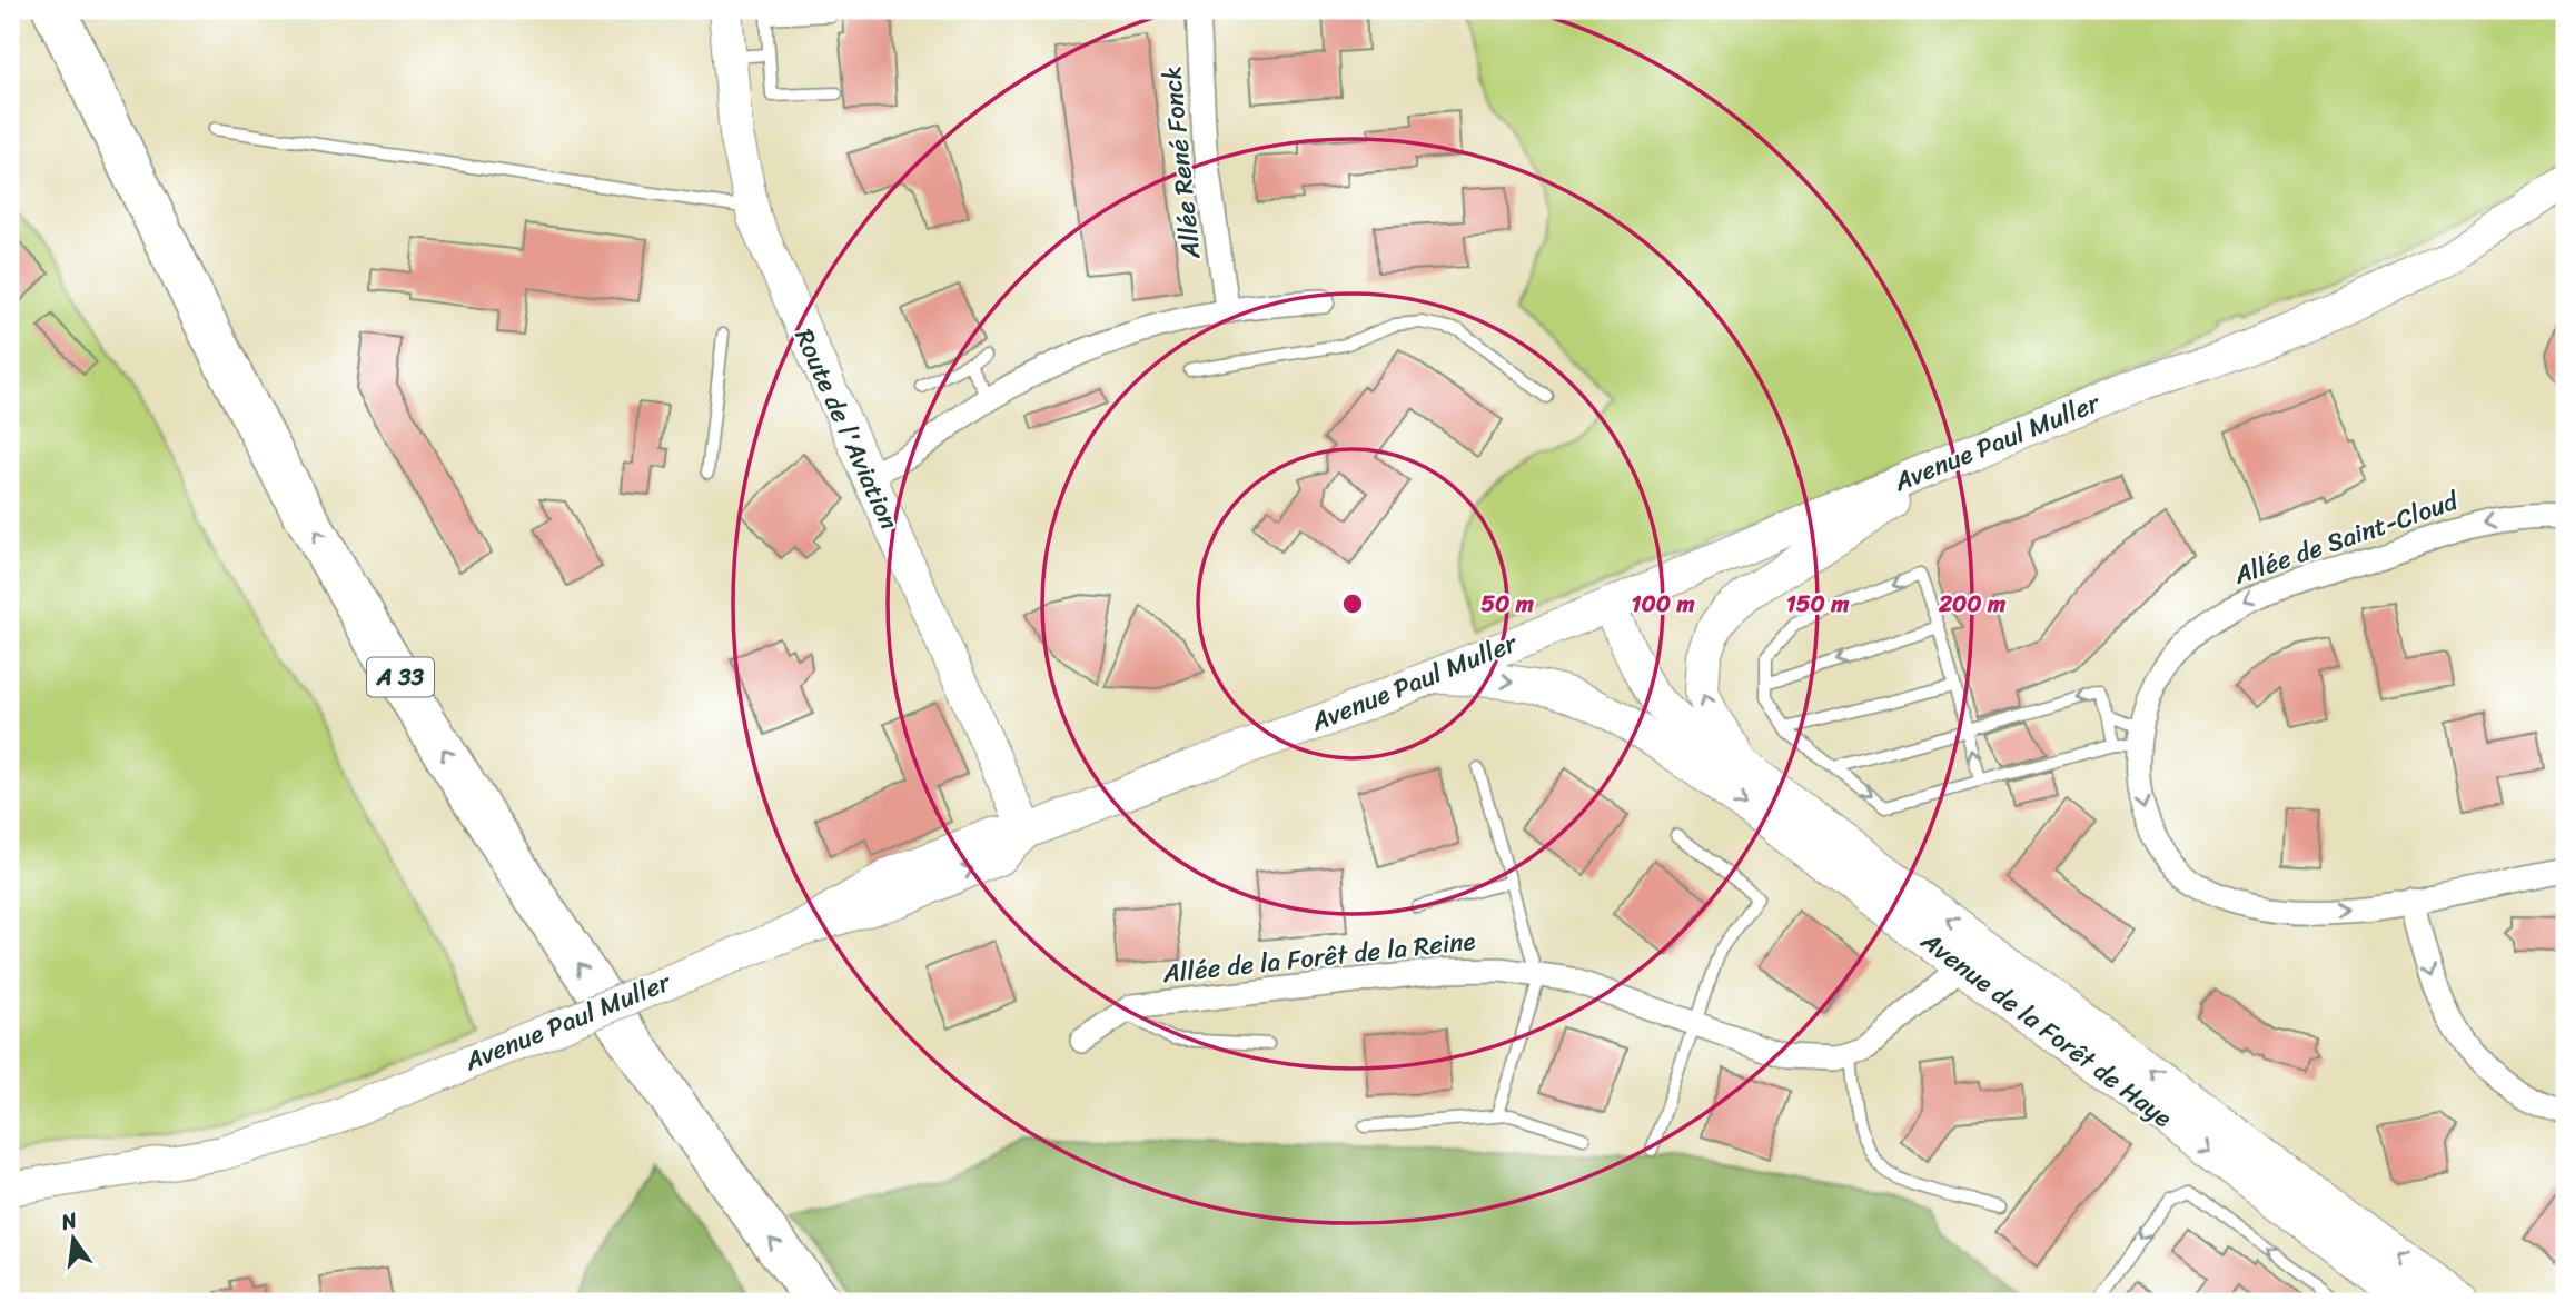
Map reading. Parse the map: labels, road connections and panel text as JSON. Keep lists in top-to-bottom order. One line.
{"streets":{"highway":["A 33"],"street":["Allée René Fonck","Route de l'Aviation","Avenue Paul Muller","Allée de Saint-Cloud","Allée de la Forêt de la Reine","Avenue de la Forêt de Haye"]},"crossings":[["Route de l'Aviation","Avenue Paul Muller"],["Avenue Paul Muller","Avenue de la Forêt de Haye"],["Allée de la Forêt de la Reine","Avenue de la Forêt de Haye"]],"north":"top","rings":["50 m","100 m","150 m","200 m"]}
